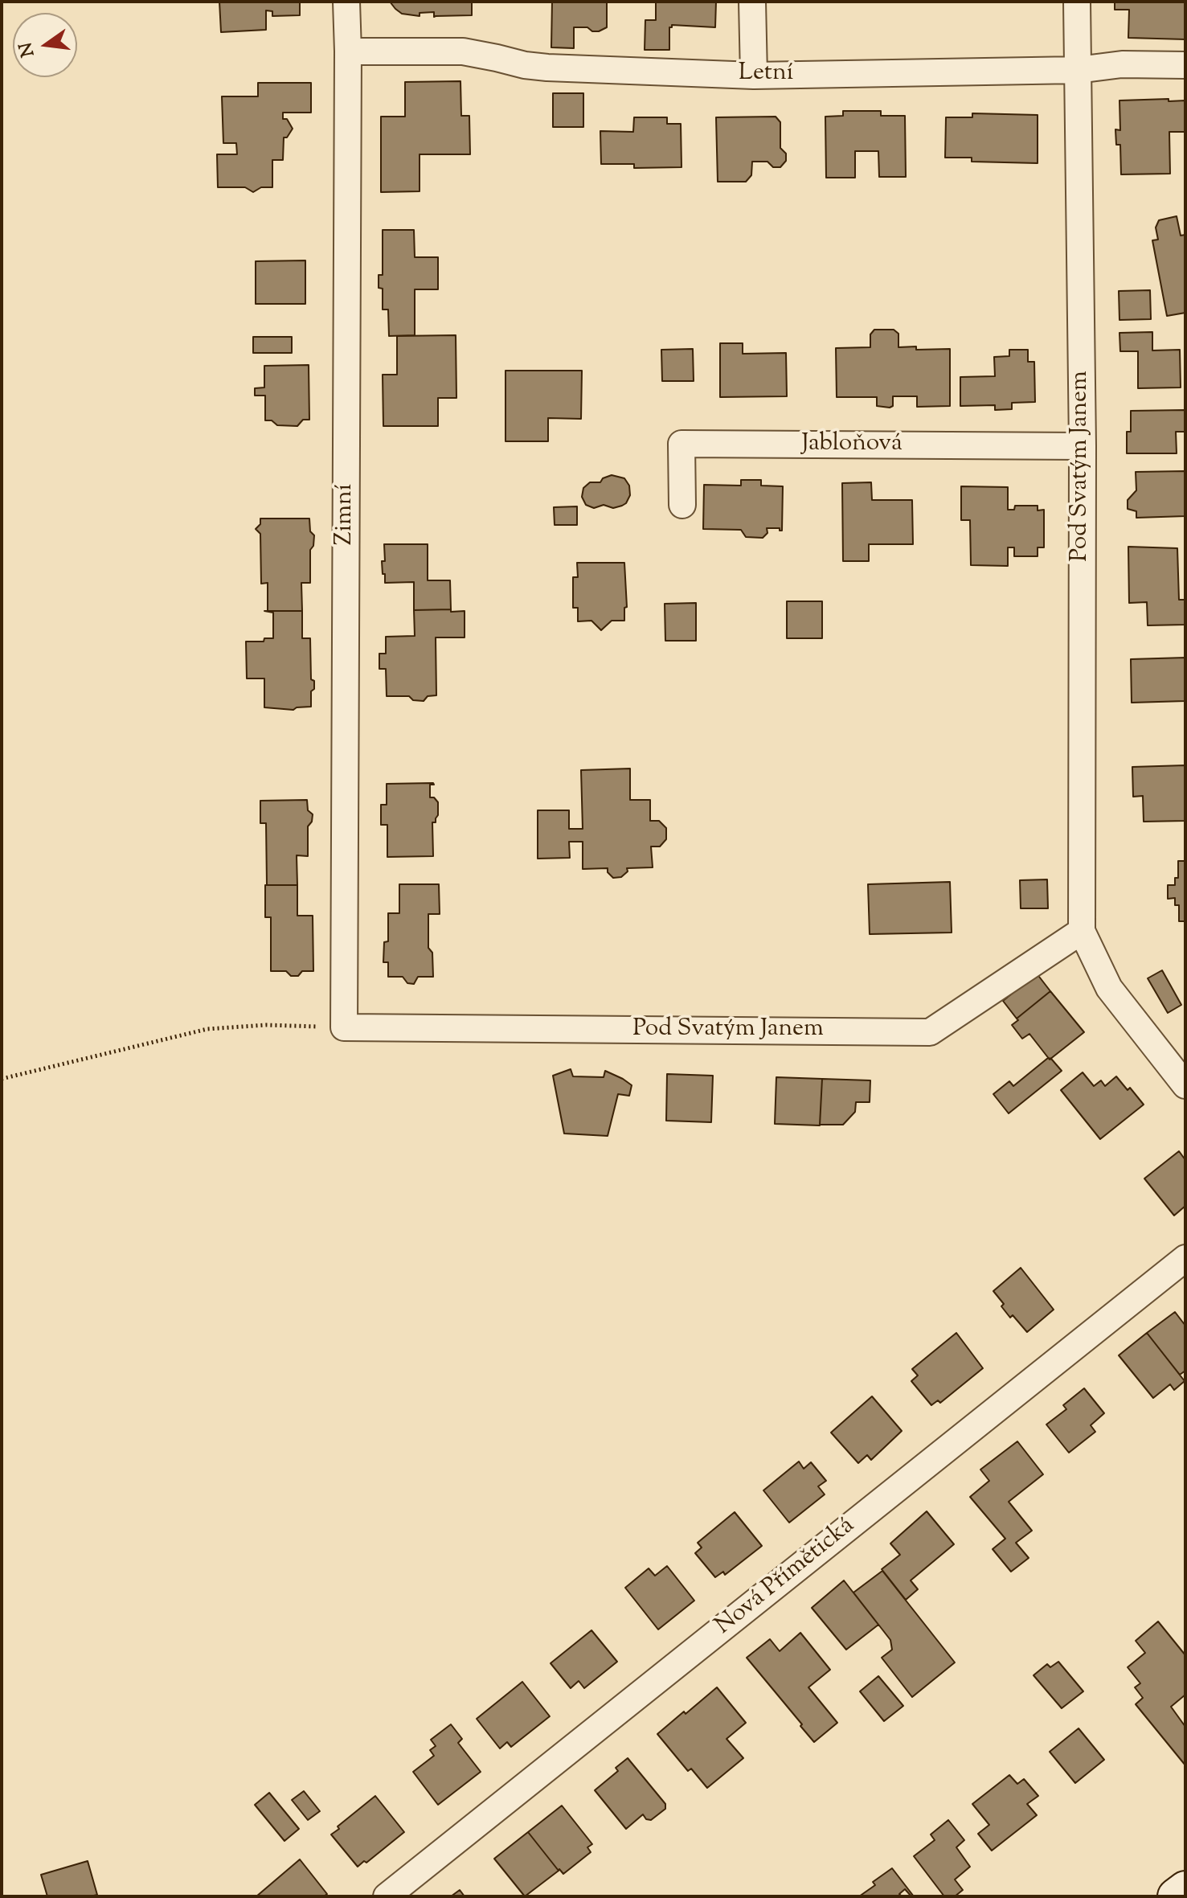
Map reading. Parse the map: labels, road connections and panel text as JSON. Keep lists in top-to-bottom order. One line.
{"streets":{"street":["Letní","Jabloňová","Pod Svatým Janem","Zimní","Nová Přímětická"]},"crossings":[["Letní","Pod Svatým Janem"],["Letní","Zimní"],["Jabloňová","Pod Svatým Janem"],["Pod Svatým Janem","Zimní"]],"north":"left"}
